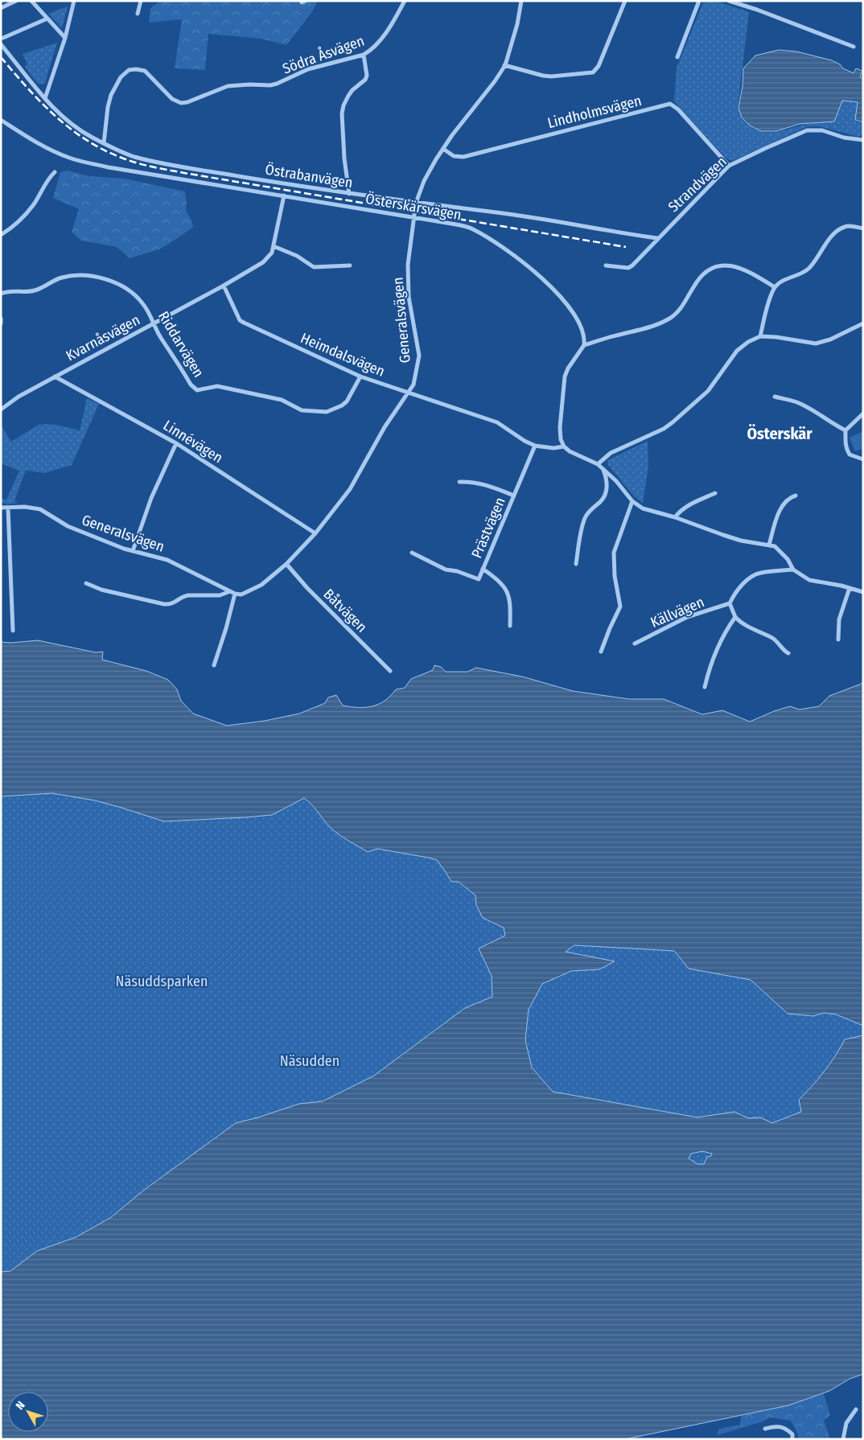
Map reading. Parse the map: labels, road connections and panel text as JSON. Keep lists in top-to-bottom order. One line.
{"streets":{"street":["Södra Åsvägen","Lindholmsvägen","Östrabanvägen","Strandvägen","Österskärsvägen","Generalsvägen","Kvarnåsvägen","Riddarvägen","Heimdalsvägen","Linnévägen","Prästvägen","Båtvägen","Källvägen"]},"crossings":[["Södra Åsvägen","Östrabanvägen"],["Lindholmsvägen","Strandvägen"],["Lindholmsvägen","Generalsvägen"],["Östrabanvägen","Strandvägen"],["Östrabanvägen","Generalsvägen"],["Österskärsvägen","Generalsvägen"],["Österskärsvägen","Kvarnåsvägen"],["Generalsvägen","Heimdalsvägen"],["Generalsvägen","Linnévägen"],["Generalsvägen","Båtvägen"],["Kvarnåsvägen","Riddarvägen"],["Kvarnåsvägen","Heimdalsvägen"],["Kvarnåsvägen","Linnévägen"],["Riddarvägen","Heimdalsvägen"],["Heimdalsvägen","Prästvägen"]],"districts":["Österskär"],"parks":["Näsuddsparken","Näsudden"],"north":"top left"}
